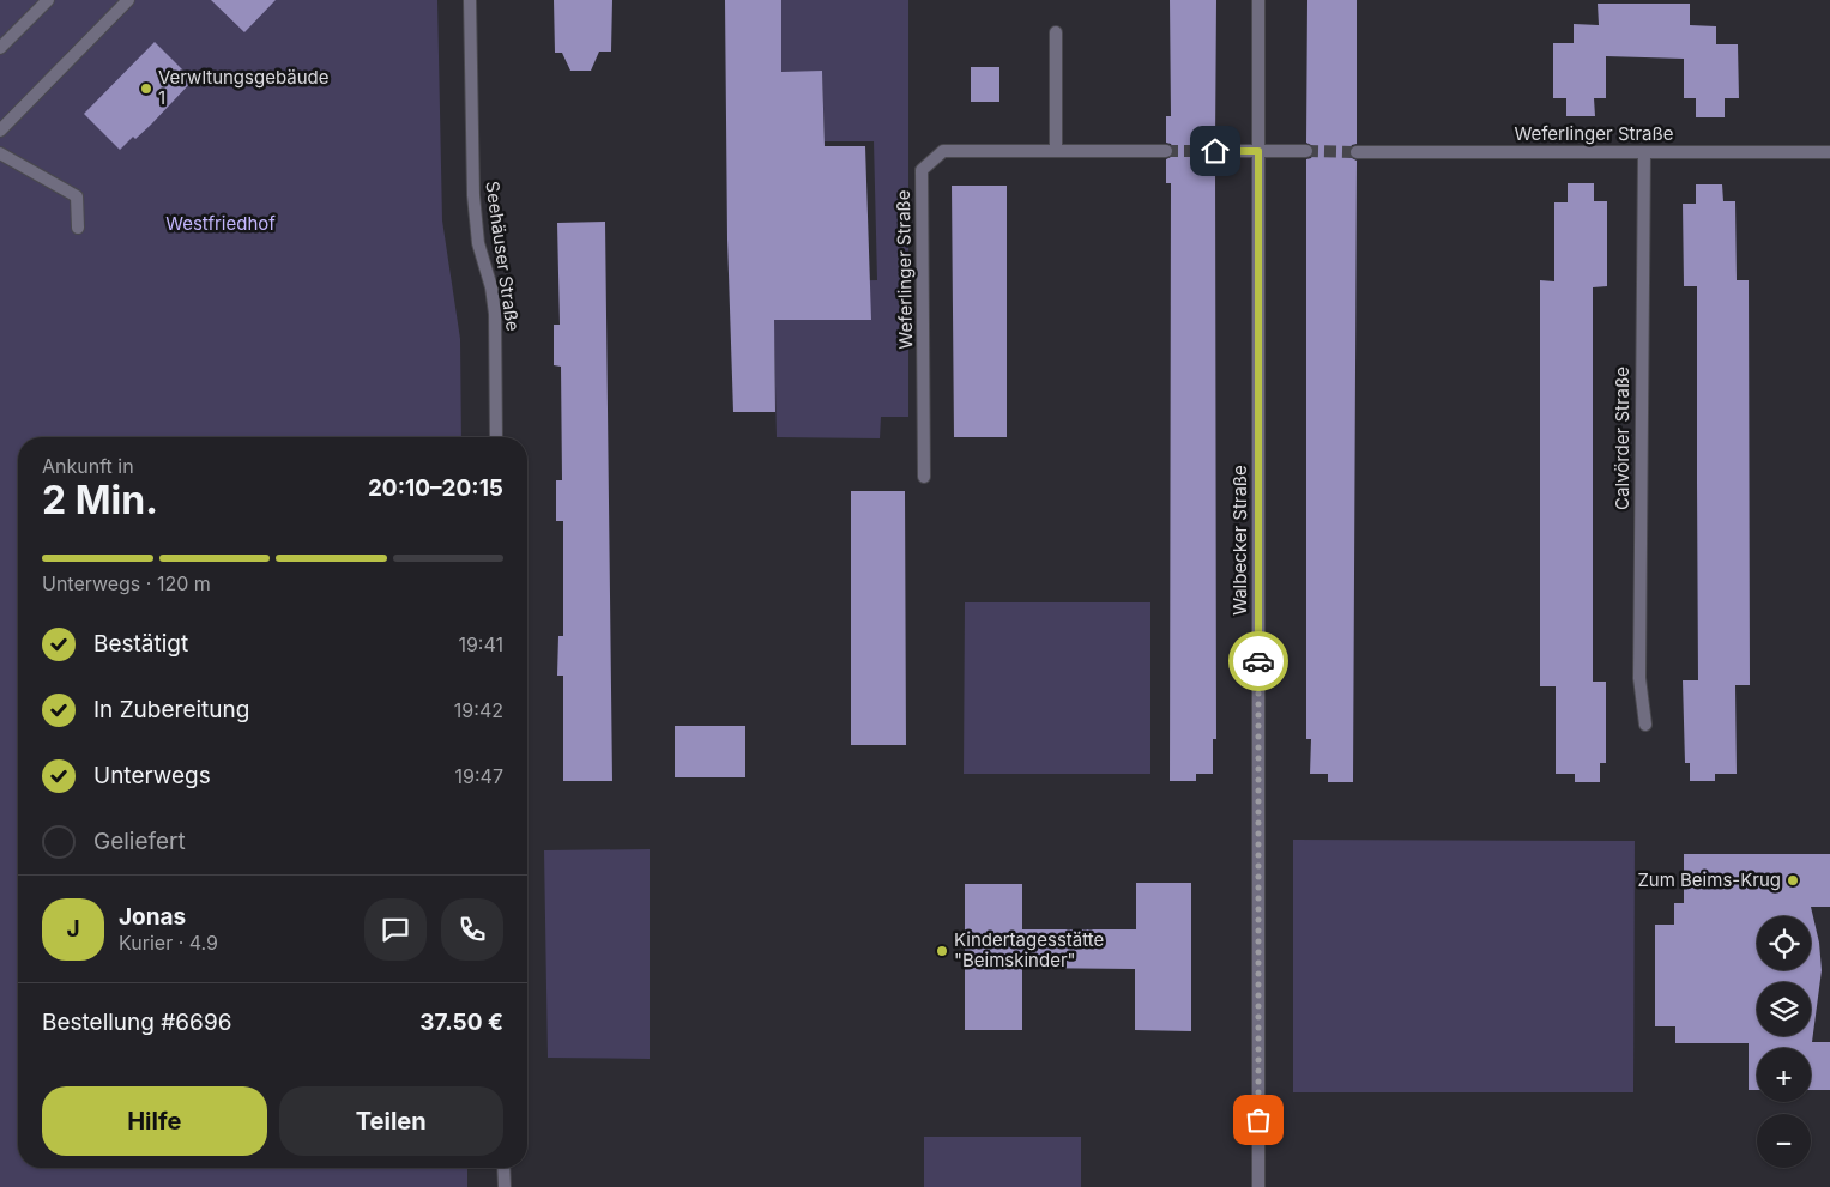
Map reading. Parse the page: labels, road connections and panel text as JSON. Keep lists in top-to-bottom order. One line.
{"streets":{"street":["Weferlinger Straße","Seehäuser Straße","Calvörder Straße","Walbecker Straße"]},"crossings":[["Weferlinger Straße","Calvörder Straße"]],"parks":["Westfriedhof"],"places":["Verwltungsgebäude 1","Zum Beims-Krug","Kindertagesstätte \"Beimskinder\""],"page":{"heading":["2 Min.","Ankunft in","20:10–20:15"],"panel":["Jonas","Kurier · 4.9","Bestellung #6696","37.50 €"],"bar":"Unterwegs · 120 m","list":[["Bestätigt","19:41"],["In Zubereitung","19:42"],["Unterwegs","19:47"],"Geliefert"],"round":"J","map_buttons":["+","−"],"buttons":["Hilfe","Teilen"]}}
